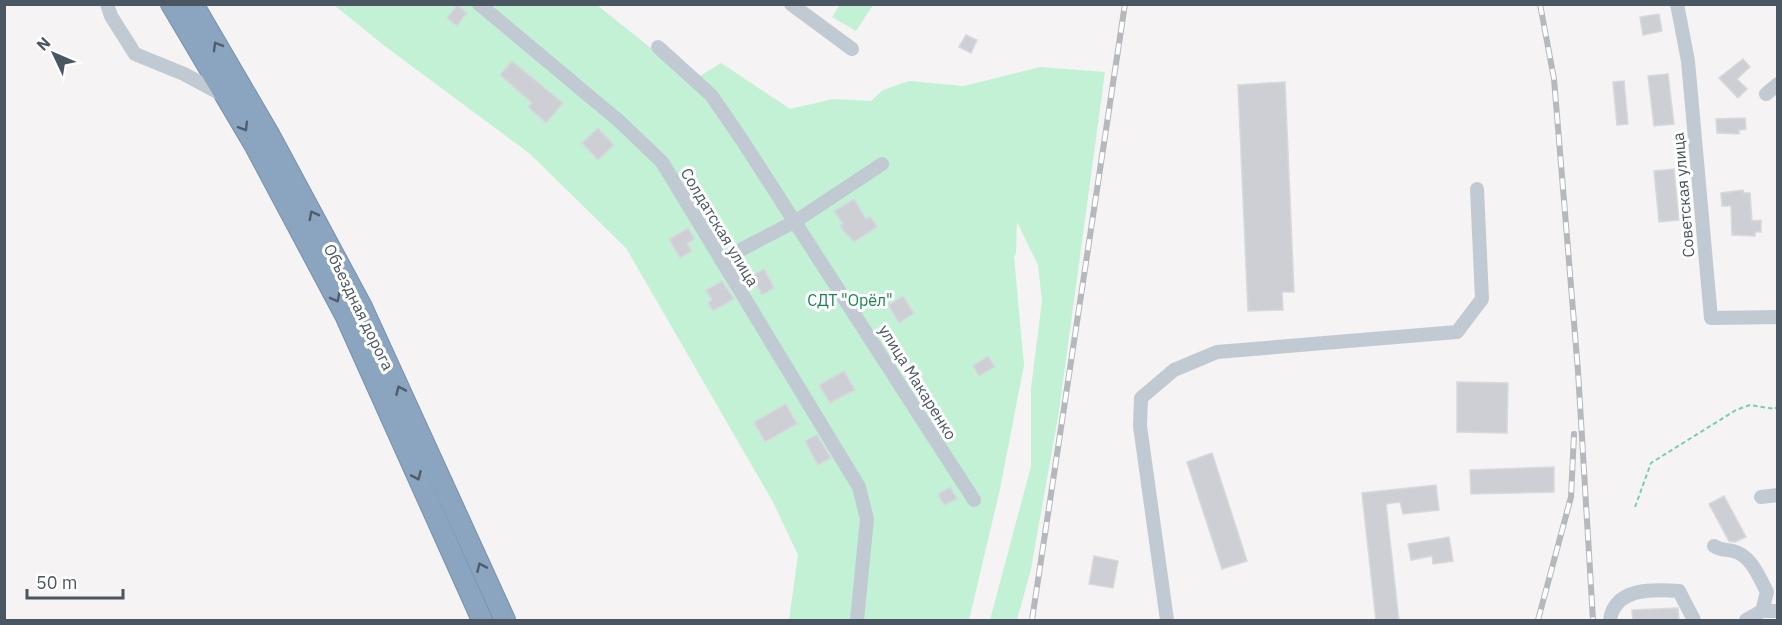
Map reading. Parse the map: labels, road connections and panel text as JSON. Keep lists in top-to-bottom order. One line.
{"streets":{"highway":["Объездная дорога"],"street":["Советская улица","Солдатская улица","улица Макаренко"]},"parks":["СДТ \"Орёл\""],"scale_bar":"50 m","north":"top left"}
